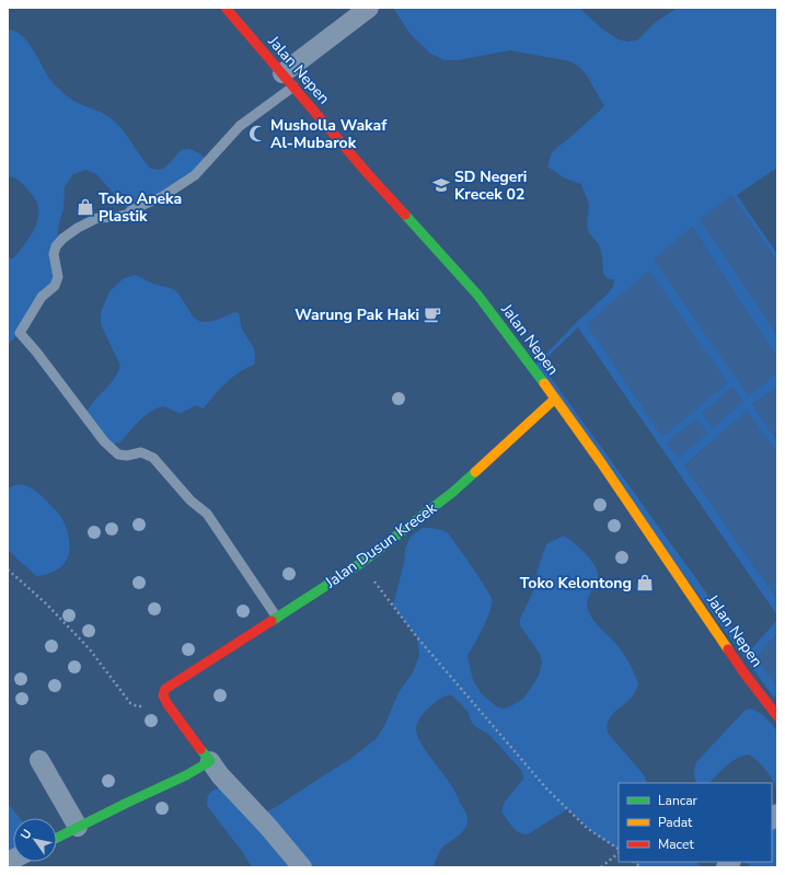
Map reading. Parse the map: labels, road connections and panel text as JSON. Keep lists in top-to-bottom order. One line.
{"streets":{"street":["Jalan Nepen","Jalan Dusun Krecek"]},"crossings":[["Jalan Nepen","Jalan Dusun Krecek"]],"places":{"mosque":["Musholla Wakaf Al-Mubarok"],"school or university":["SD Negeri Krecek 02"],"shop":["Toko Aneka Plastik","Toko Kelontong"],"cafe":["Warung Pak Haki"]},"legend":["Lancar","Padat","Macet"],"north":"top left"}
